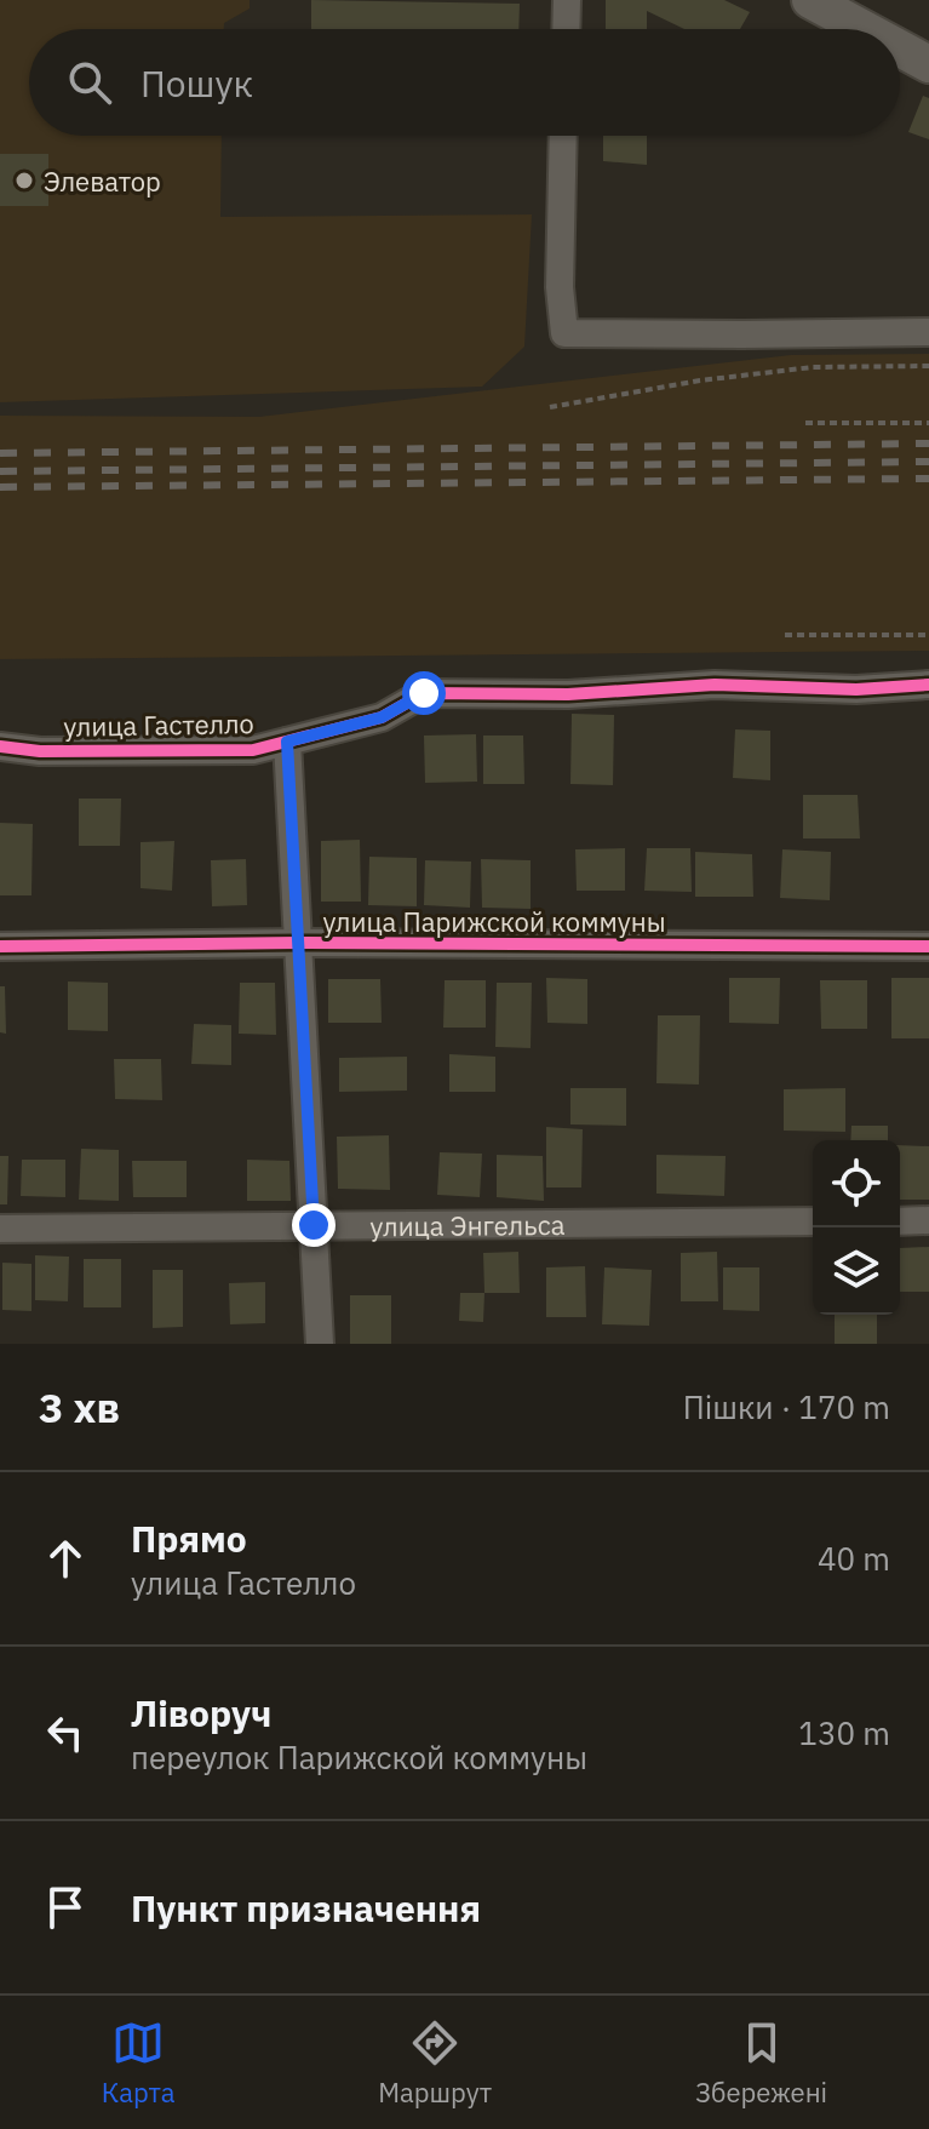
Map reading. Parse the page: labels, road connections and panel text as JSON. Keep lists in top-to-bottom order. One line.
{"streets":{"street":["улица Гастелло","улица Парижской коммуны","улица Энгельса"]},"places":["Элеватор"],"page":{"search":"Пошук","heading":["3 хв","Пішки · 170 m"],"list":[["Прямо","улица Гастелло","40 m"],["Ліворуч","переулок Парижской коммуны","130 m"],"Пункт призначення"],"nav":["Карта","Маршрут","Збережені"]}}
